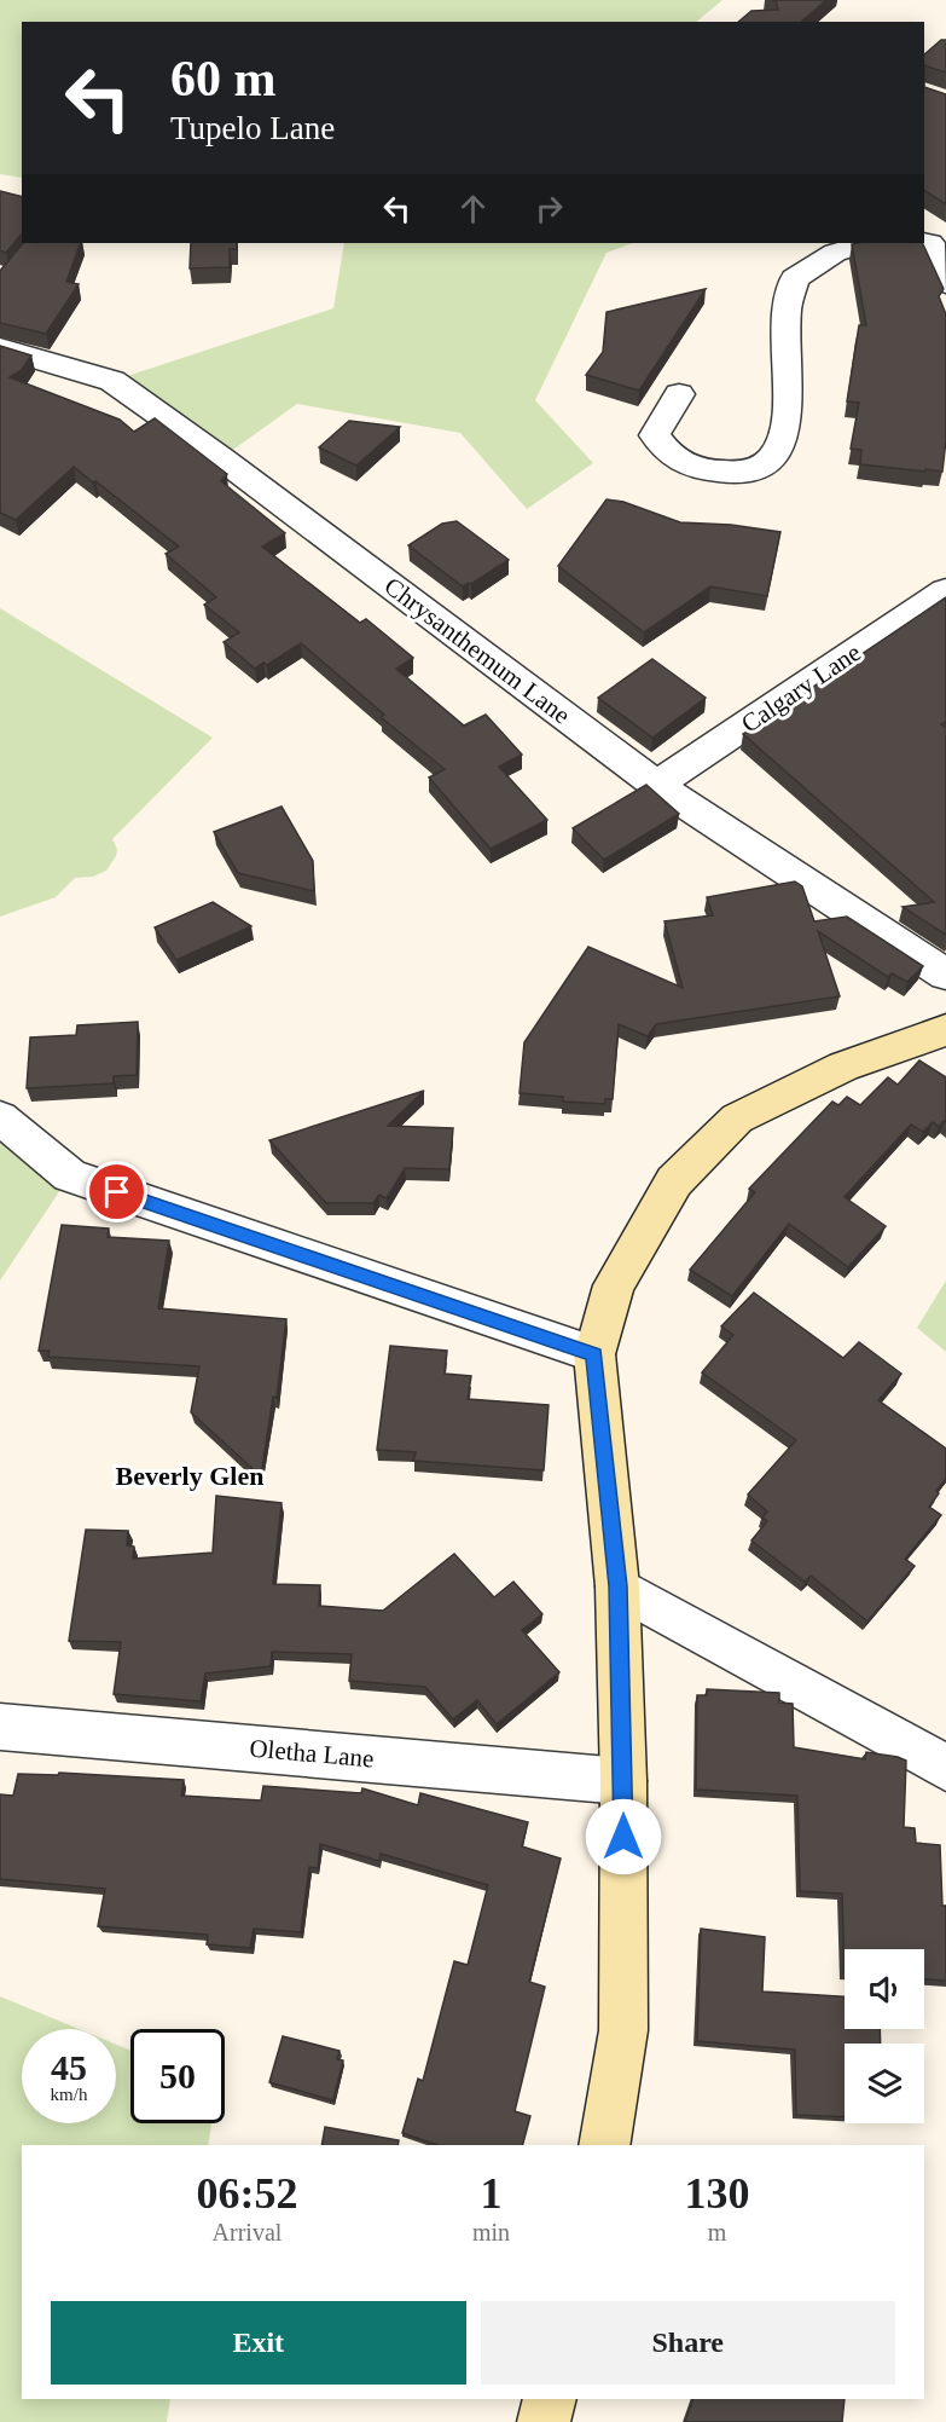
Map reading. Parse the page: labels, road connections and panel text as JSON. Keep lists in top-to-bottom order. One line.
{"streets":{"street":["Chrysanthemum Lane","Calgary Lane","Oletha Lane"]},"crossings":[["Chrysanthemum Lane","Calgary Lane"]],"districts":["Beverly Glen"],"page":{"turn":["60 m","Tupelo Lane"],"speed":"45 km/h","limit":"50","eta":["06:52","Arrival","1","min","130","m"],"buttons":["Exit","Share"]}}
